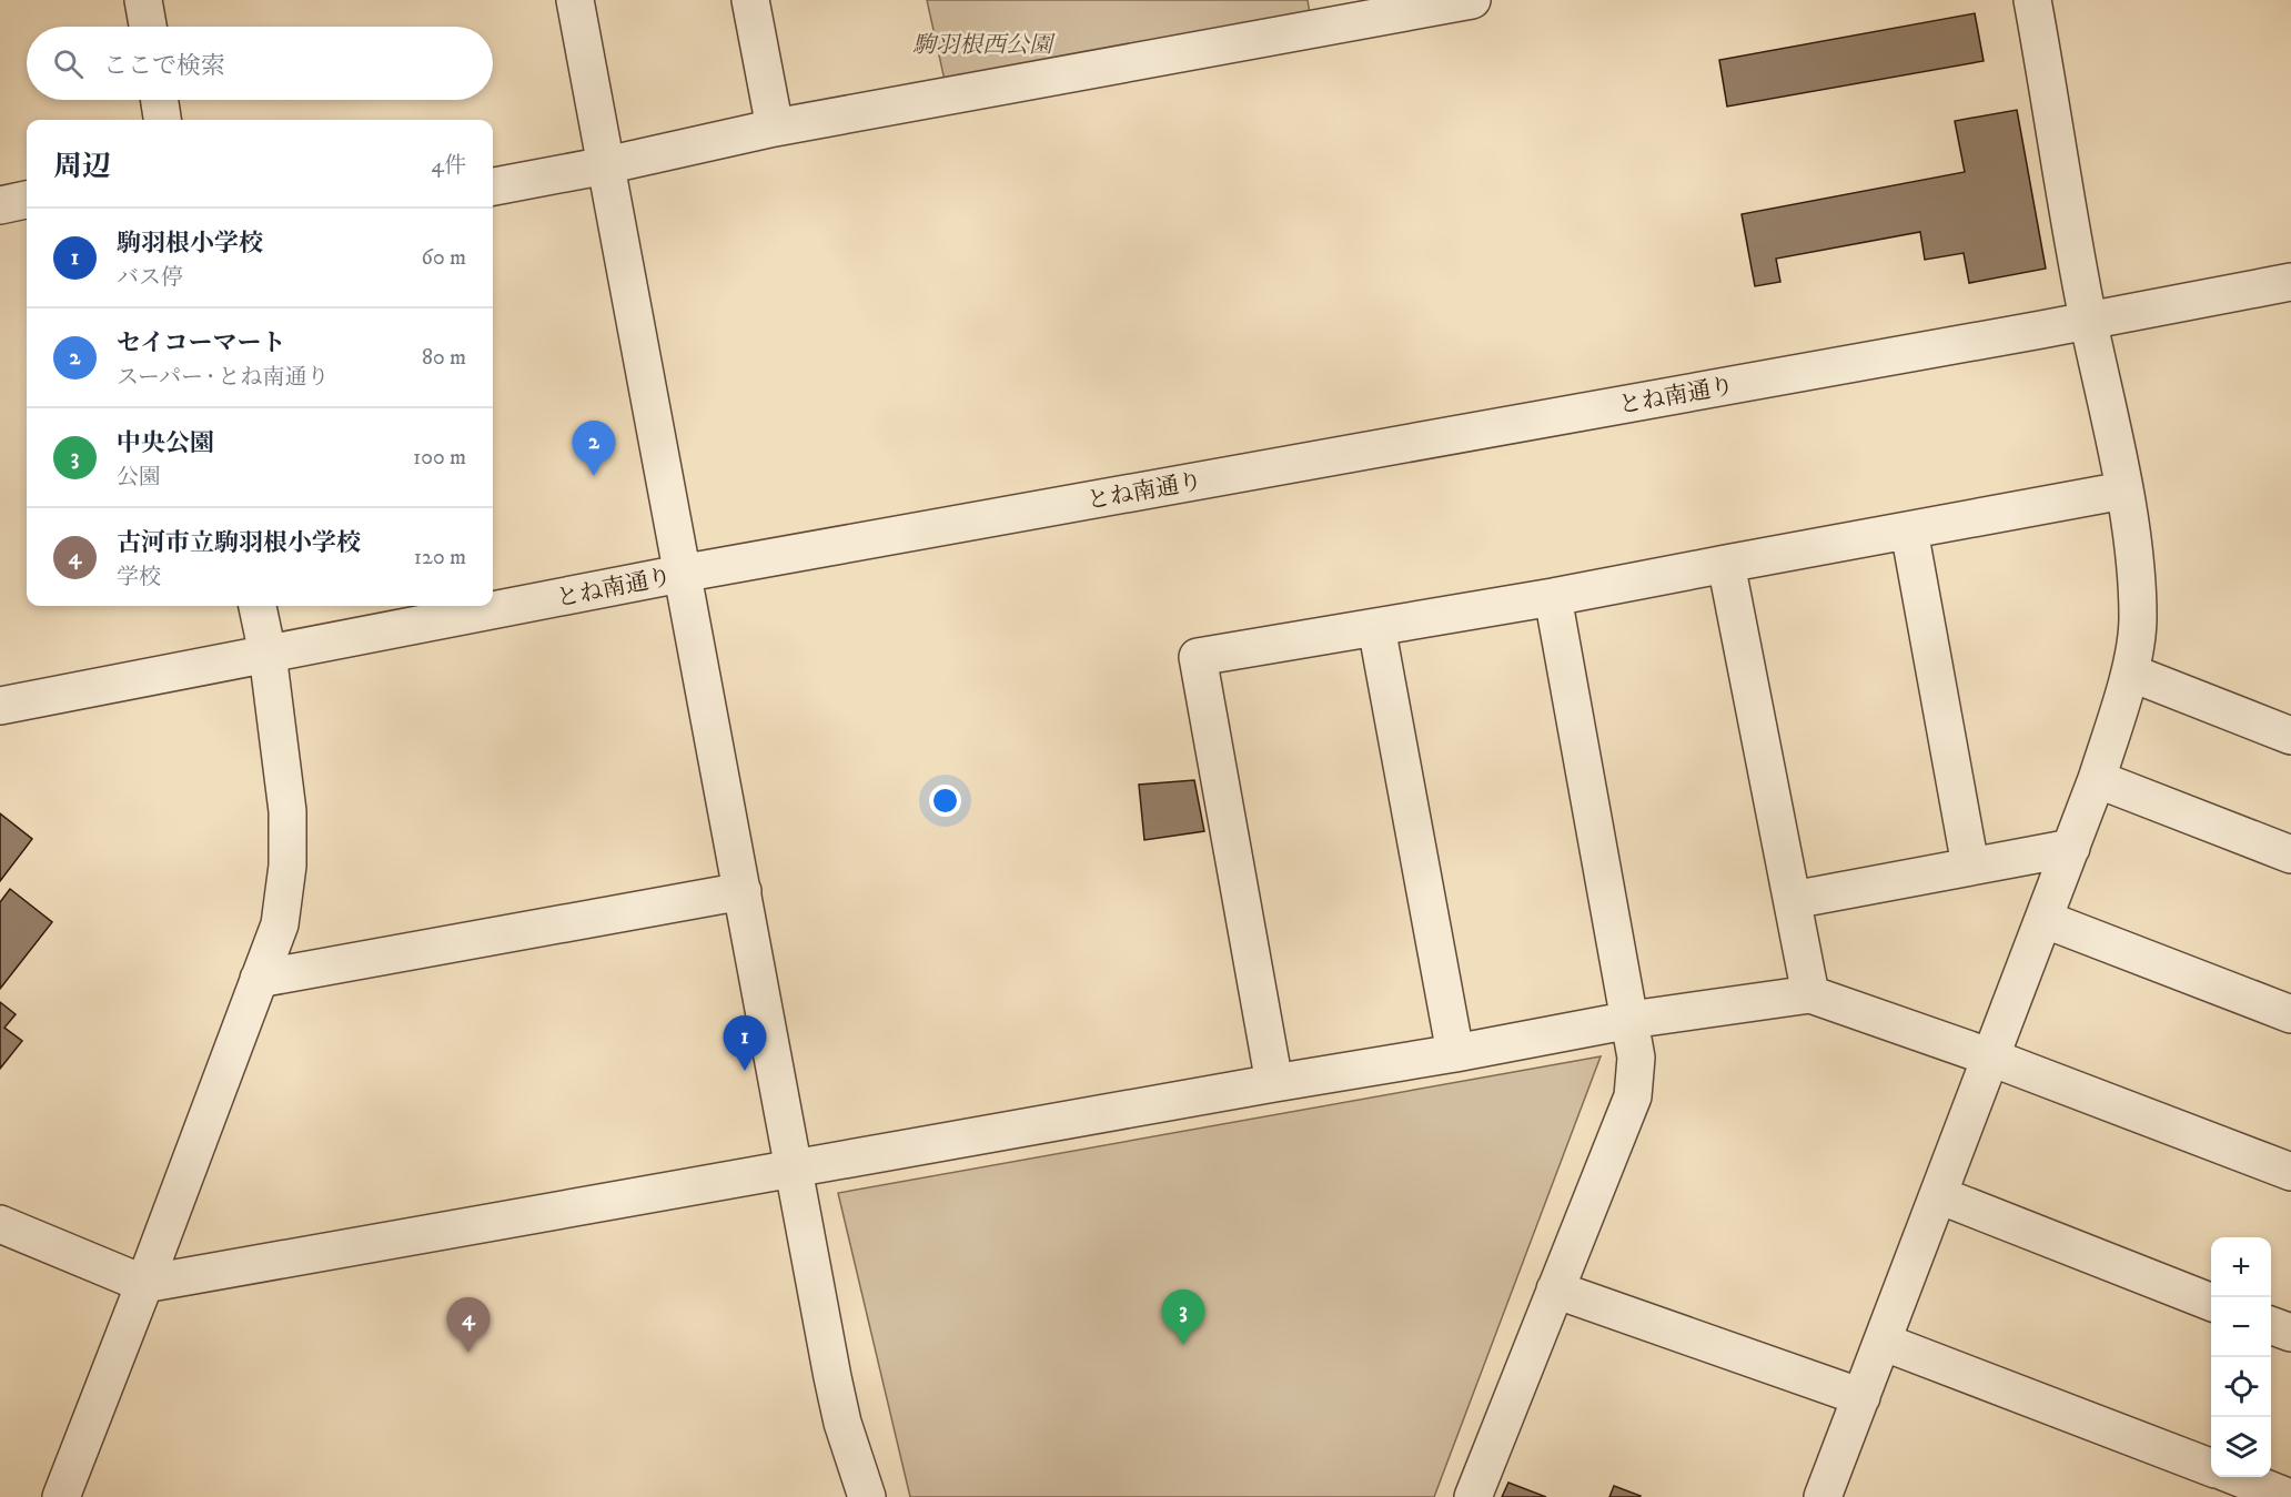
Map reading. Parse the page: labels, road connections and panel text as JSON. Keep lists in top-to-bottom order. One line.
{"streets":{"street":["とね南通り"]},"parks":["駒羽根西公園"],"page":{"search":"ここで検索","heading":["周辺","4件"],"list":[{"mark":"1","name":"駒羽根小学校","note":"バス停","value":"60 m"},{"mark":"2","name":"セイコーマート","note":"スーパー · とね南通り","value":"80 m"},{"mark":"3","name":"中央公園","note":"公園","value":"100 m"},{"mark":"4","name":"古河市立駒羽根小学校","note":"学校","value":"120 m"}],"pins":["2","1","3","4"],"map_buttons":["+","−"]}}
